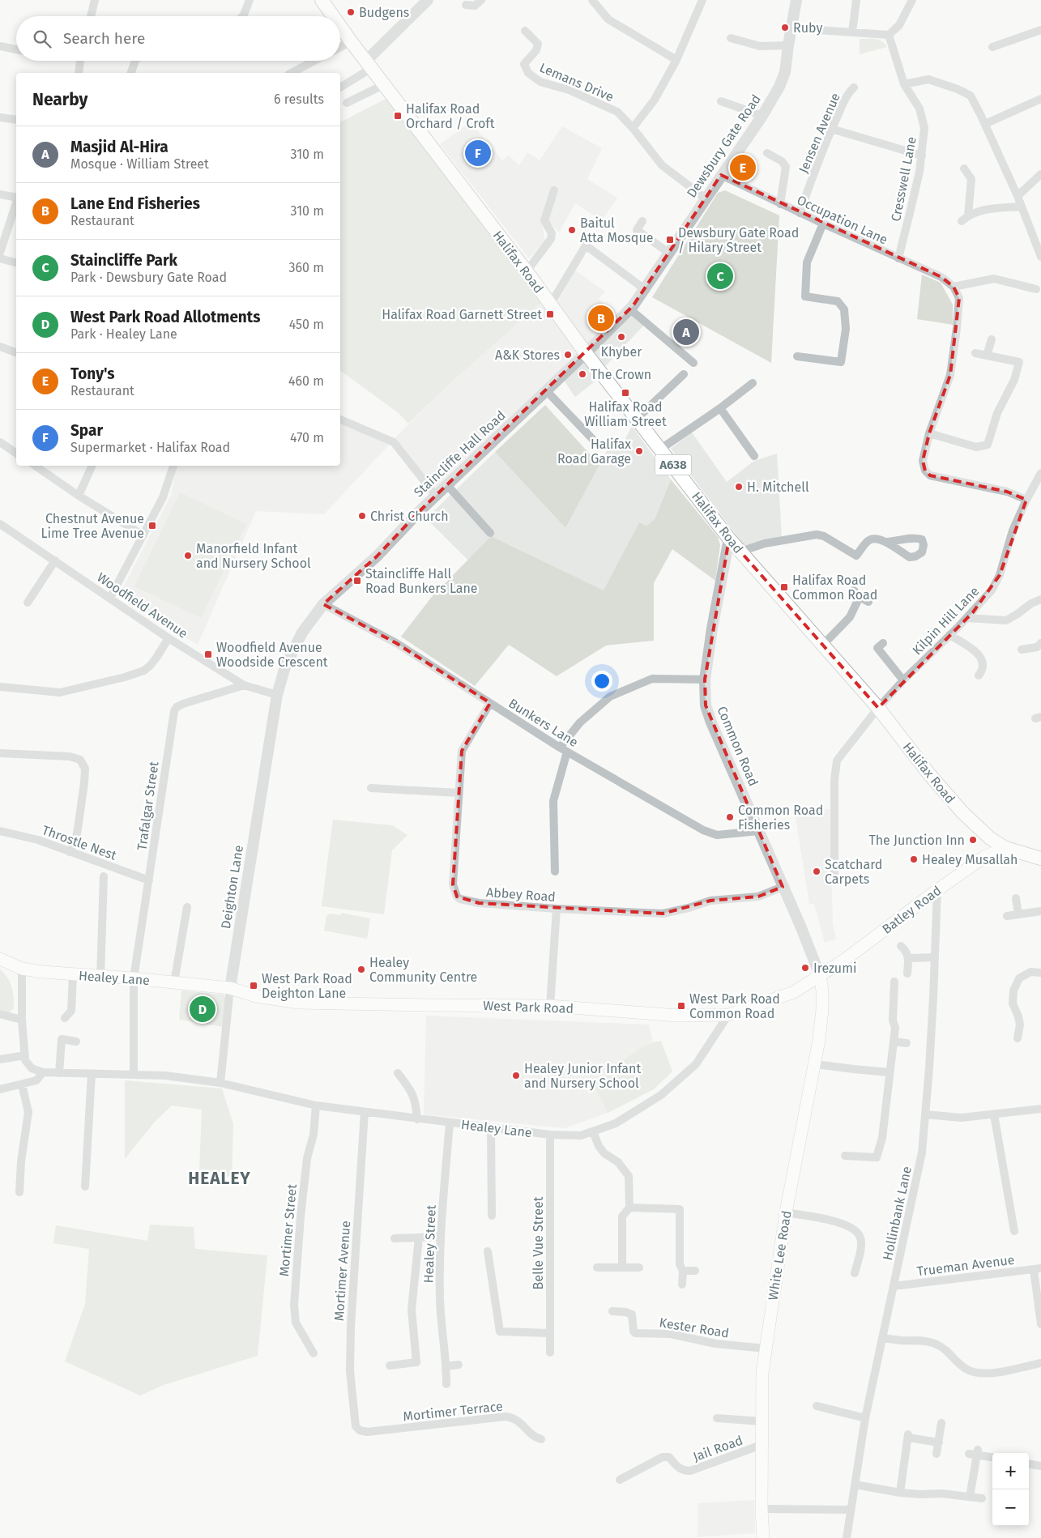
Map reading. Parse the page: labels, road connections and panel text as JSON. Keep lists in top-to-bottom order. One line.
{"streets":{"main road":["Halifax Road","A638","Batley Road","Healey Lane","West Park Road","White Lee Road"],"street":["Lemans Drive","Jensen Avenue","Dewsbury Gate Road","Cresswell Lane","Occupation Lane","Staincliffe Hall Road","Woodfield Avenue","Kilpin Hill Lane","Bunkers Lane","Common Road","Trafalgar Street","Throstle Nest","Deighton Lane","Abbey Road","Hollinbank Lane","Mortimer Street","Belle Vue Street","Healey Street","Trueman Avenue","Mortimer Avenue","Kester Road","Mortimer Terrace","Jail Road"]},"crossings":[["Lemans Drive","Dewsbury Gate Road"],["Jensen Avenue","Occupation Lane"],["Dewsbury Gate Road","Occupation Lane"],["Dewsbury Gate Road","Halifax Road"],["Dewsbury Gate Road","Staincliffe Hall Road"],["Cresswell Lane","Occupation Lane"],["Halifax Road","Staincliffe Hall Road"],["Halifax Road","A638"],["Halifax Road","Kilpin Hill Lane"],["Halifax Road","Common Road"],["Halifax Road","Batley Road"],["Staincliffe Hall Road","Woodfield Avenue"],["Staincliffe Hall Road","Bunkers Lane"],["Staincliffe Hall Road","Deighton Lane"],["A638","Batley Road"],["Woodfield Avenue","Trafalgar Street"],["Woodfield Avenue","Deighton Lane"],["Bunkers Lane","Common Road"],["Bunkers Lane","Abbey Road"],["Common Road","Abbey Road"],["Common Road","Batley Road"],["Common Road","West Park Road"],["Common Road","White Lee Road"],["Trafalgar Street","Throstle Nest"],["Trafalgar Street","Healey Lane"],["Deighton Lane","Healey Lane"],["Deighton Lane","West Park Road"],["Batley Road","West Park Road"],["Batley Road","Hollinbank Lane"],["Batley Road","White Lee Road"],["Healey Lane","West Park Road"],["Healey Lane","Mortimer Street"],["Healey Lane","Belle Vue Street"],["Healey Lane","Healey Street"],["Healey Lane","Mortimer Avenue"],["West Park Road","White Lee Road"],["Hollinbank Lane","Trueman Avenue"],["White Lee Road","Kester Road"],["White Lee Road","Jail Road"],["Mortimer Avenue","Mortimer Terrace"]],"districts":["HEALEY"],"places":{"other":["Budgens","Ruby","Baitul Atta Mosque","Khyber","A&K Stores","The Crown","Halifax Road Garage","H. Mitchell","Christ Church","Manorfield Infant and Nursery School","Common Road Fisheries","The Junction Inn","Healey Musallah","Scatchard Carpets","Irezumi","Healey Community Centre","Healey Junior Infant and Nursery School"],"transit":["Halifax Road Orchard / Croft","Dewsbury Gate Road / Hilary Street","Halifax Road Garnett Street","Halifax Road William Street","Chestnut Avenue Lime Tree Avenue","Staincliffe Hall Road Bunkers Lane","Halifax Road Common Road","Woodfield Avenue Woodside Crescent","West Park Road Deighton Lane","West Park Road Common Road"]},"page":{"search":"Search here","heading":["Nearby","6 results"],"list":[{"mark":"A","name":"Masjid Al-Hira","note":"Mosque · William Street","value":"310 m"},{"mark":"B","name":"Lane End Fisheries","note":"Restaurant","value":"310 m"},{"mark":"C","name":"Staincliffe Park","note":"Park · Dewsbury Gate Road","value":"360 m"},{"mark":"D","name":"West Park Road Allotments","note":"Park · Healey Lane","value":"450 m"},{"mark":"E","name":"Tony's","note":"Restaurant","value":"460 m"},{"mark":"F","name":"Spar","note":"Supermarket · Halifax Road","value":"470 m"}],"pins":["F","E","C","B","A","D"],"map_buttons":["+","−"]}}
